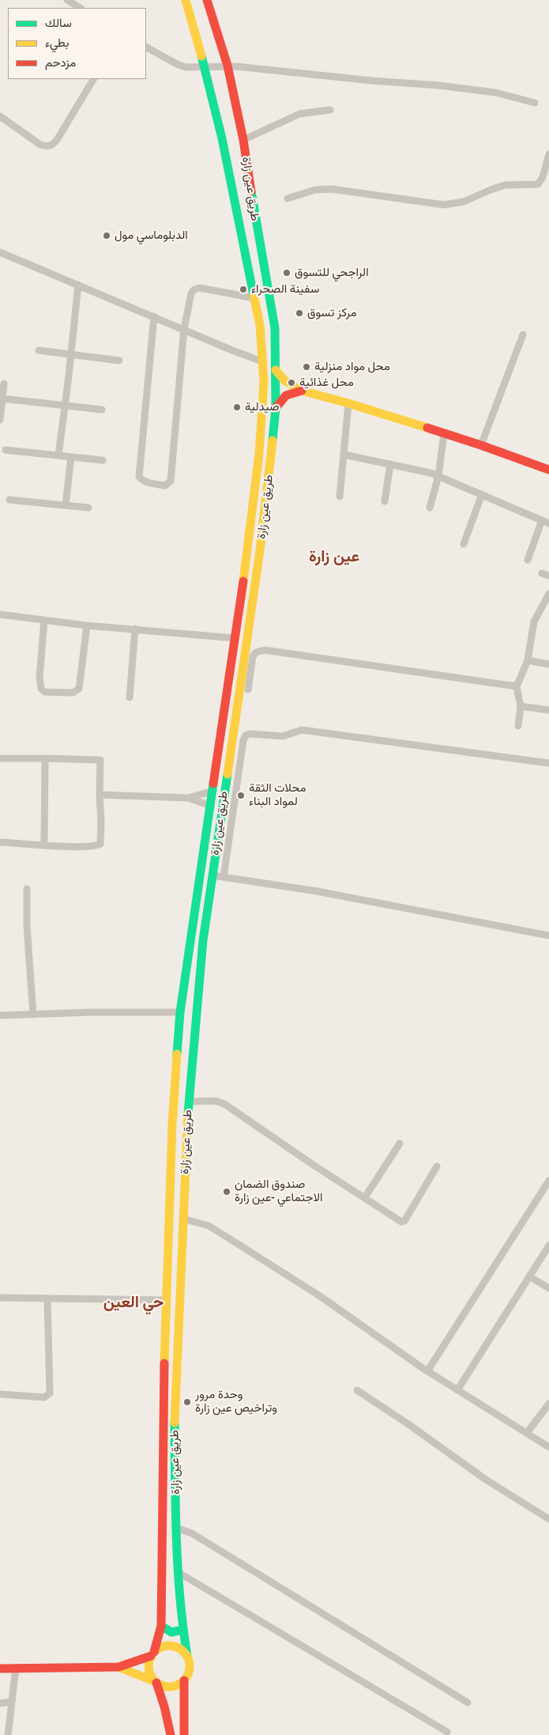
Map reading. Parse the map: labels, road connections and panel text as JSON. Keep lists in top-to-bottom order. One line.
{"streets":{"main road":["طريق عين زارة"]},"districts":["عين زارة","حي العين"],"places":["الدبلوماسي مول","الراجحي للتسوق","سفينة الصحراء","مركز تسوق","محل مواد منزلية","محل غذائية","صيدلية","محلات الثقة لمواد البناء","صندوق الضمان الاجتماعي -عين زارة","وحدة مرور وتراخيص عين زارة"],"legend":["سالك","بطيء","مزدحم"]}
